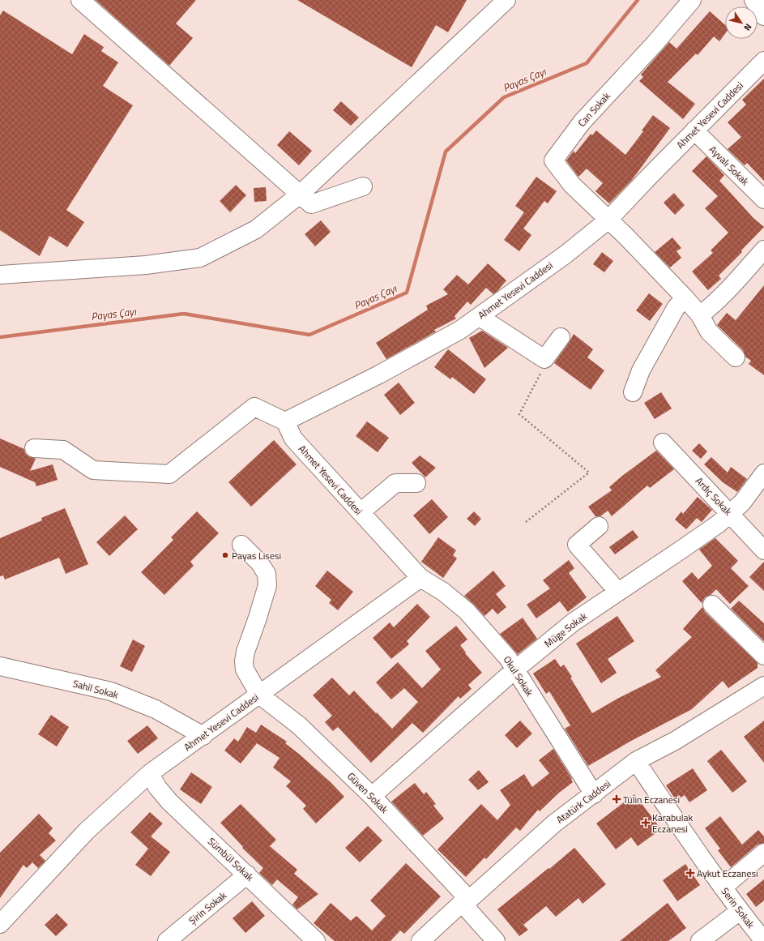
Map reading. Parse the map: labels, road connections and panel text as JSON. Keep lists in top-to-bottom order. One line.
{"streets":{"street":["Can Sokak","Ahmet Yesevi Caddesi","Ayvalı Sokak","Ardıç Sokak","Müge Sokak","Okul Sokak","Sahil Sokak","Güven Sokak","Atatürk Caddesi","Sümbül Sokak","Şirin Sokak","Serin Sokak"]},"crossings":[["Can Sokak","Ahmet Yesevi Caddesi"],["Ahmet Yesevi Caddesi","Ayvalı Sokak"],["Ahmet Yesevi Caddesi","Okul Sokak"],["Ahmet Yesevi Caddesi","Sahil Sokak"],["Ahmet Yesevi Caddesi","Güven Sokak"],["Ahmet Yesevi Caddesi","Sümbül Sokak"],["Ardıç Sokak","Müge Sokak"],["Müge Sokak","Okul Sokak"],["Müge Sokak","Güven Sokak"],["Okul Sokak","Atatürk Caddesi"],["Güven Sokak","Atatürk Caddesi"],["Atatürk Caddesi","Serin Sokak"],["Sümbül Sokak","Şirin Sokak"]],"water":["Payas Çayı"],"places":{"other":["Payas Lisesi"],"health":["Tülin Eczanesi","Karabulak Eczanesi","Aykut Eczanesi"]},"north":"bottom right"}
